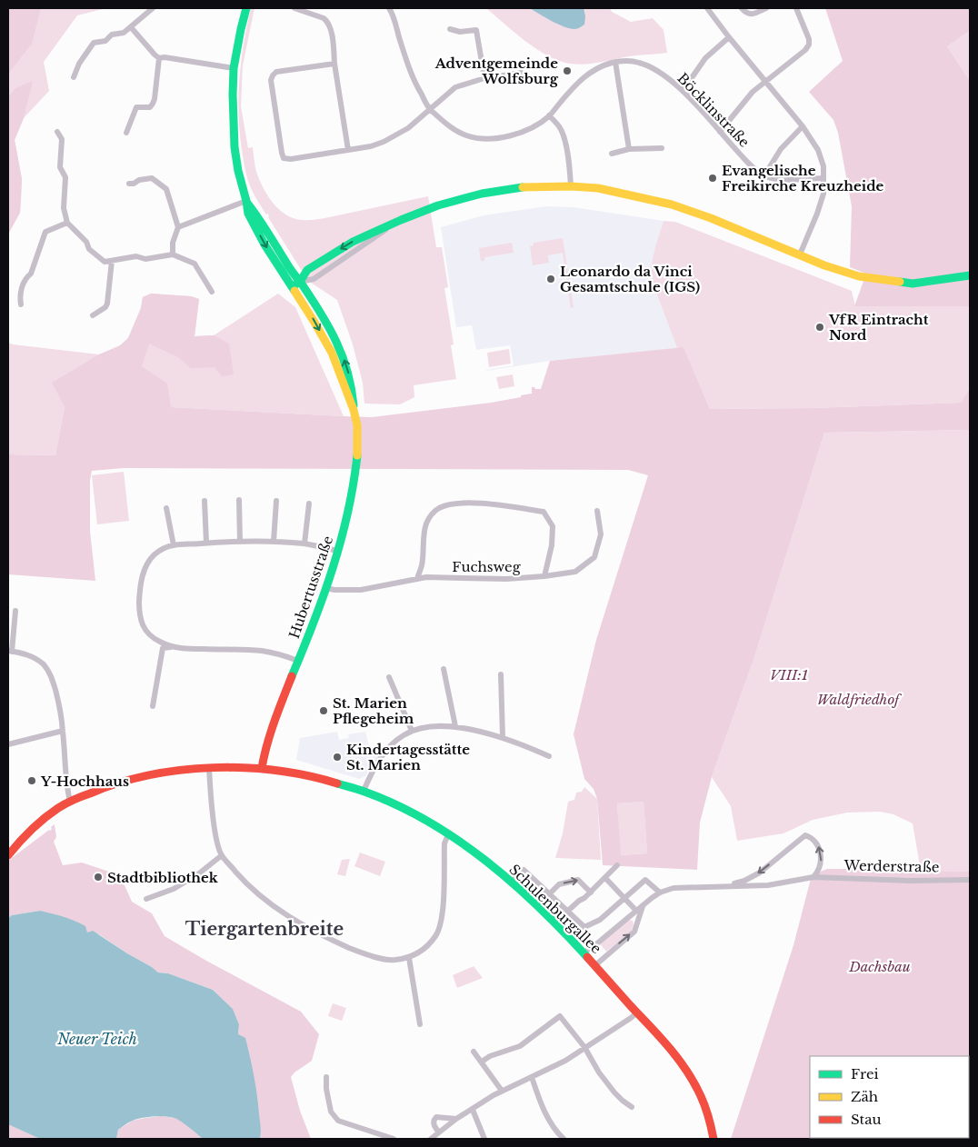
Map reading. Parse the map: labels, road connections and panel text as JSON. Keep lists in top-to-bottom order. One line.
{"streets":{"street":["Böcklinstraße","Fuchsweg","Hubertusstraße","Werderstraße","Schulenburgallee"]},"crossings":[["Fuchsweg","Hubertusstraße"],["Hubertusstraße","Schulenburgallee"],["Werderstraße","Schulenburgallee"]],"districts":["Tiergartenbreite"],"water":["Neuer Teich"],"parks":["VIII:1","Waldfriedhof","Dachsbau"],"places":["Adventgemeinde Wolfsburg","Evangelische Freikirche Kreuzheide","Leonardo da Vinci Gesamtschule (IGS)","VfR Eintracht Nord","St. Marien Pflegeheim","Kindertagesstätte St. Marien","Y-Hochhaus","Stadtbibliothek"],"legend":["Frei","Zäh","Stau"]}
